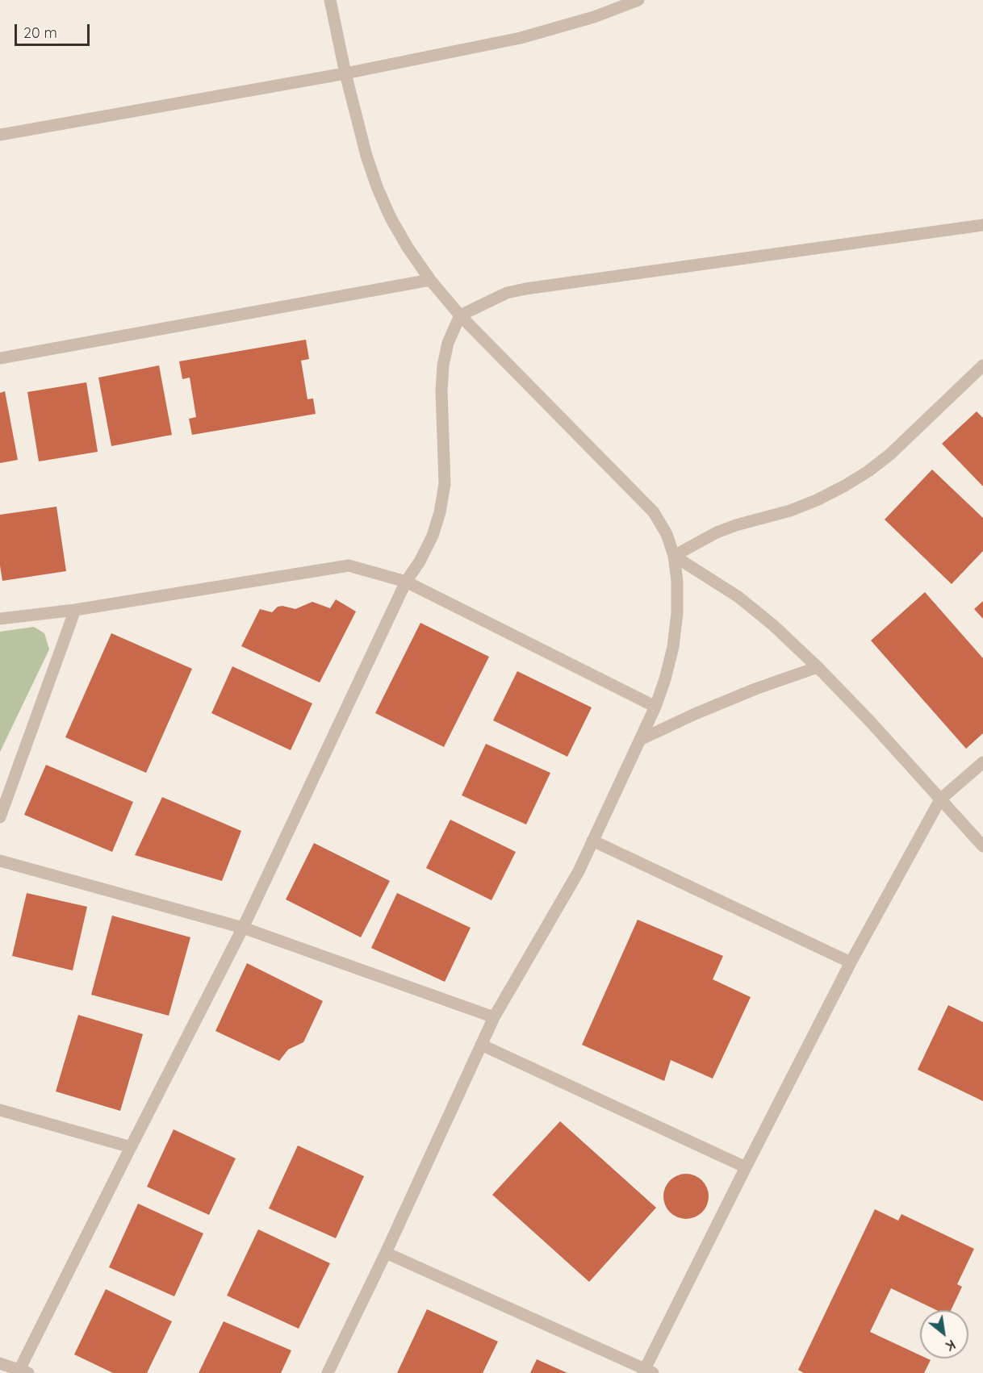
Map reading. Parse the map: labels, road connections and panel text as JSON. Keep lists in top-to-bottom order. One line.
{"scale_bar":"20 m","north":"bottom right"}
